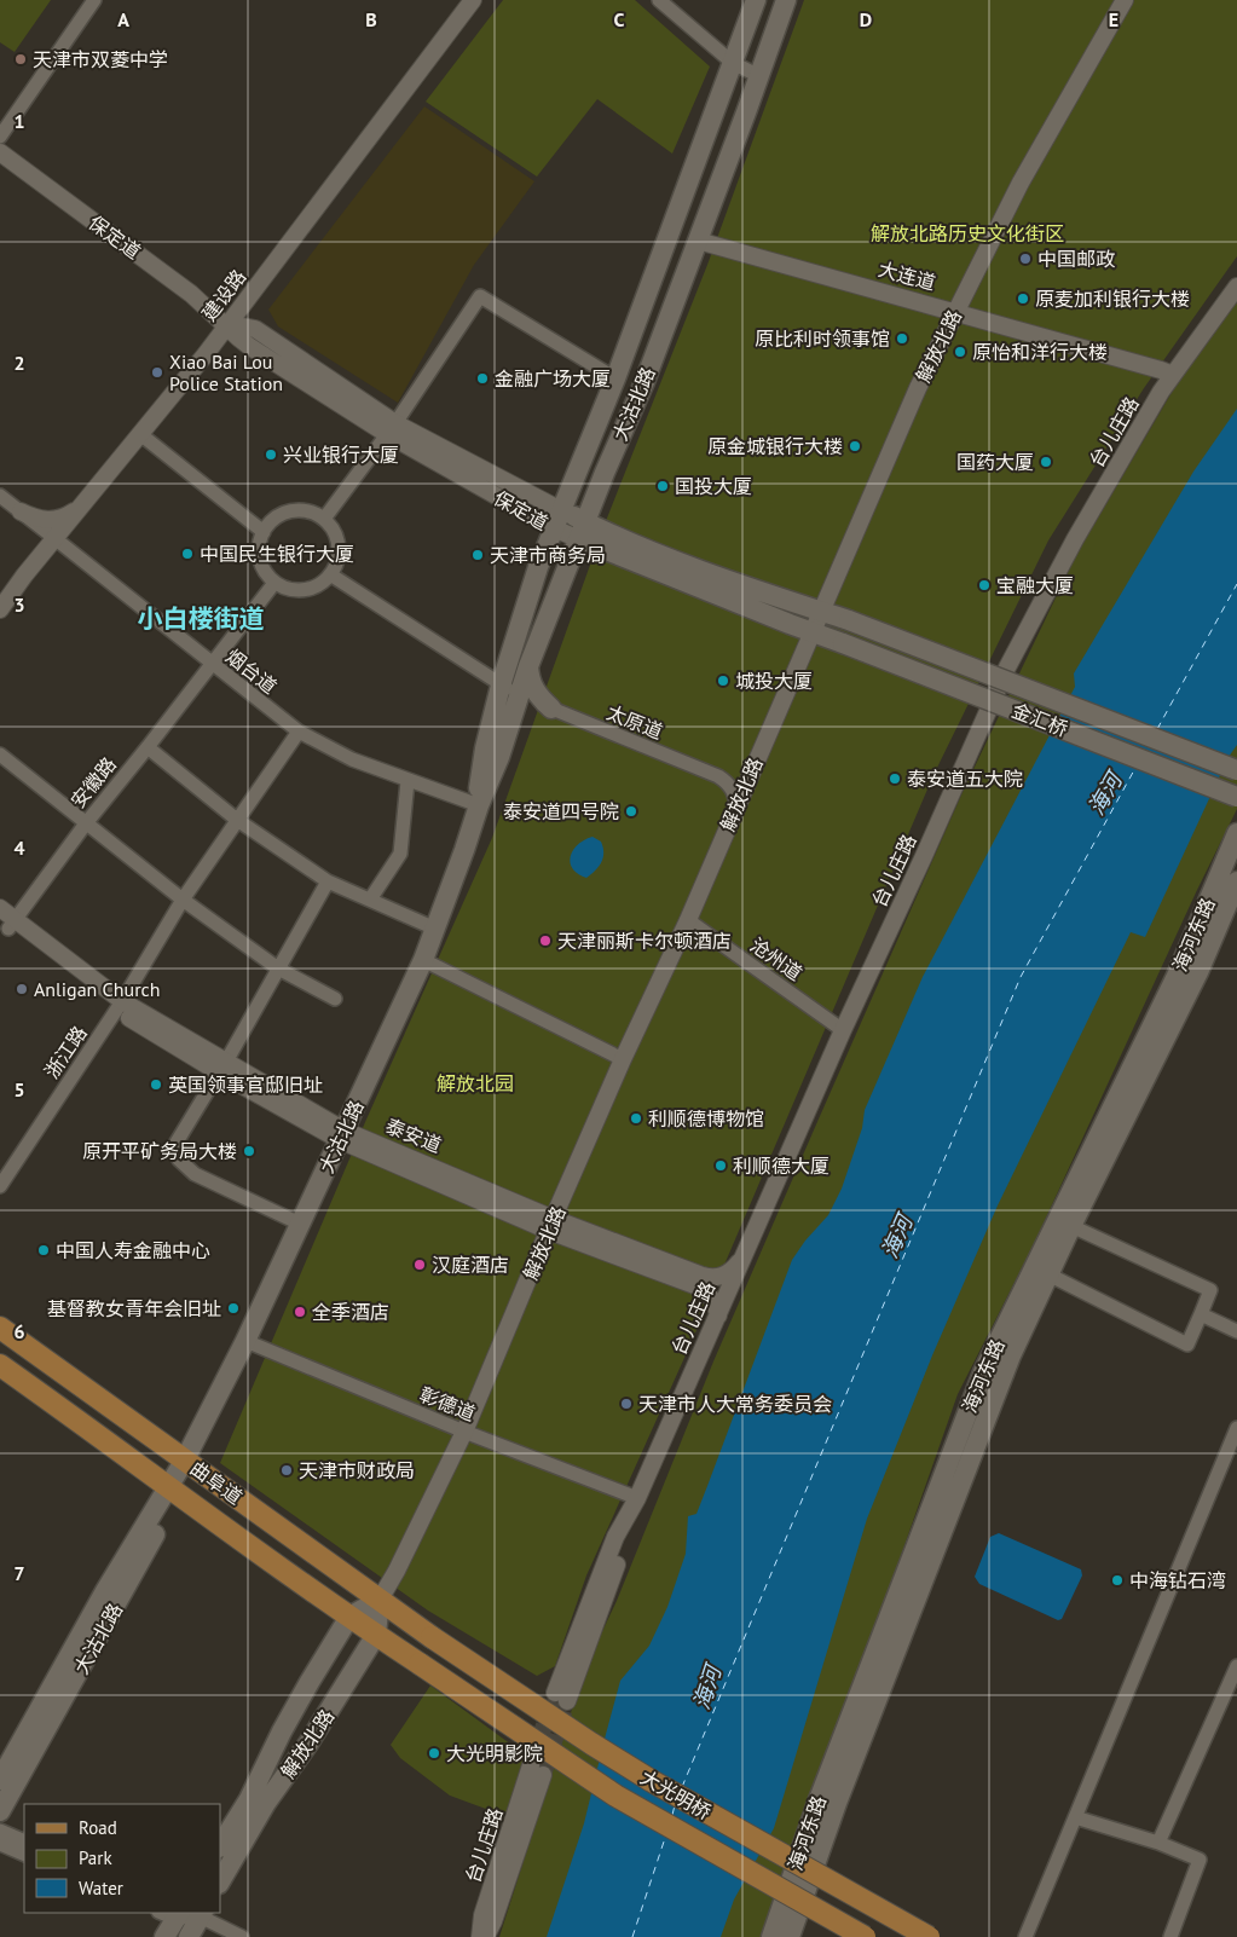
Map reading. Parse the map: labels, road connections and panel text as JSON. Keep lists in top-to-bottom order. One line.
{"streets":{"main road":["解放北路","大沽北路","金汇桥","海河东路","曲阜道","大光明桥"],"street":["保定道","大连道","建设路","台儿庄路","烟台道","太原道","安徽路","沧州道","浙江路","泰安道","彰德道"]},"crossings":[["保定道","建设路"],["保定道","大沽北路"],["大连道","解放北路"],["大连道","大沽北路"],["大连道","台儿庄路"],["建设路","烟台道"],["解放北路","金汇桥"],["解放北路","太原道"],["解放北路","沧州道"],["解放北路","泰安道"],["解放北路","彰德道"],["解放北路","曲阜道"],["大沽北路","烟台道"],["大沽北路","太原道"],["大沽北路","泰安道"],["大沽北路","彰德道"],["大沽北路","曲阜道"],["台儿庄路","沧州道"],["台儿庄路","泰安道"],["台儿庄路","彰德道"],["烟台道","安徽路"],["烟台道","浙江路"],["太原道","安徽路"],["安徽路","泰安道"],["浙江路","泰安道"],["曲阜道","大光明桥"]],"districts":["小白楼街道"],"water":["海河"],"parks":["解放北路历史文化街区","解放北园"],"places":["天津市双菱中学","中国邮政","原麦加利银行大楼","原比利时领事馆","原怡和洋行大楼","Xiao Bai Lou Police Station","金融广场大厦","原金城银行大楼","兴业银行大厦","国药大厦","国投大厦","中国民生银行大厦","天津市商务局","宝融大厦","城投大厦","泰安道五大院","泰安道四号院","天津丽斯卡尔顿酒店","Anligan Church","英国领事官邸旧址","利顺德博物馆","原开平矿务局大楼","利顺德大厦","中国人寿金融中心","汉庭酒店","基督教女青年会旧址","全季酒店","天津市人大常务委员会","天津市财政局","中海钻石湾","大光明影院"],"legend":["Road","Park","Water"],"grid":{"columns":["A","B","C","D","E"],"rows":["1","2","3","4","5","6","7"]}}
